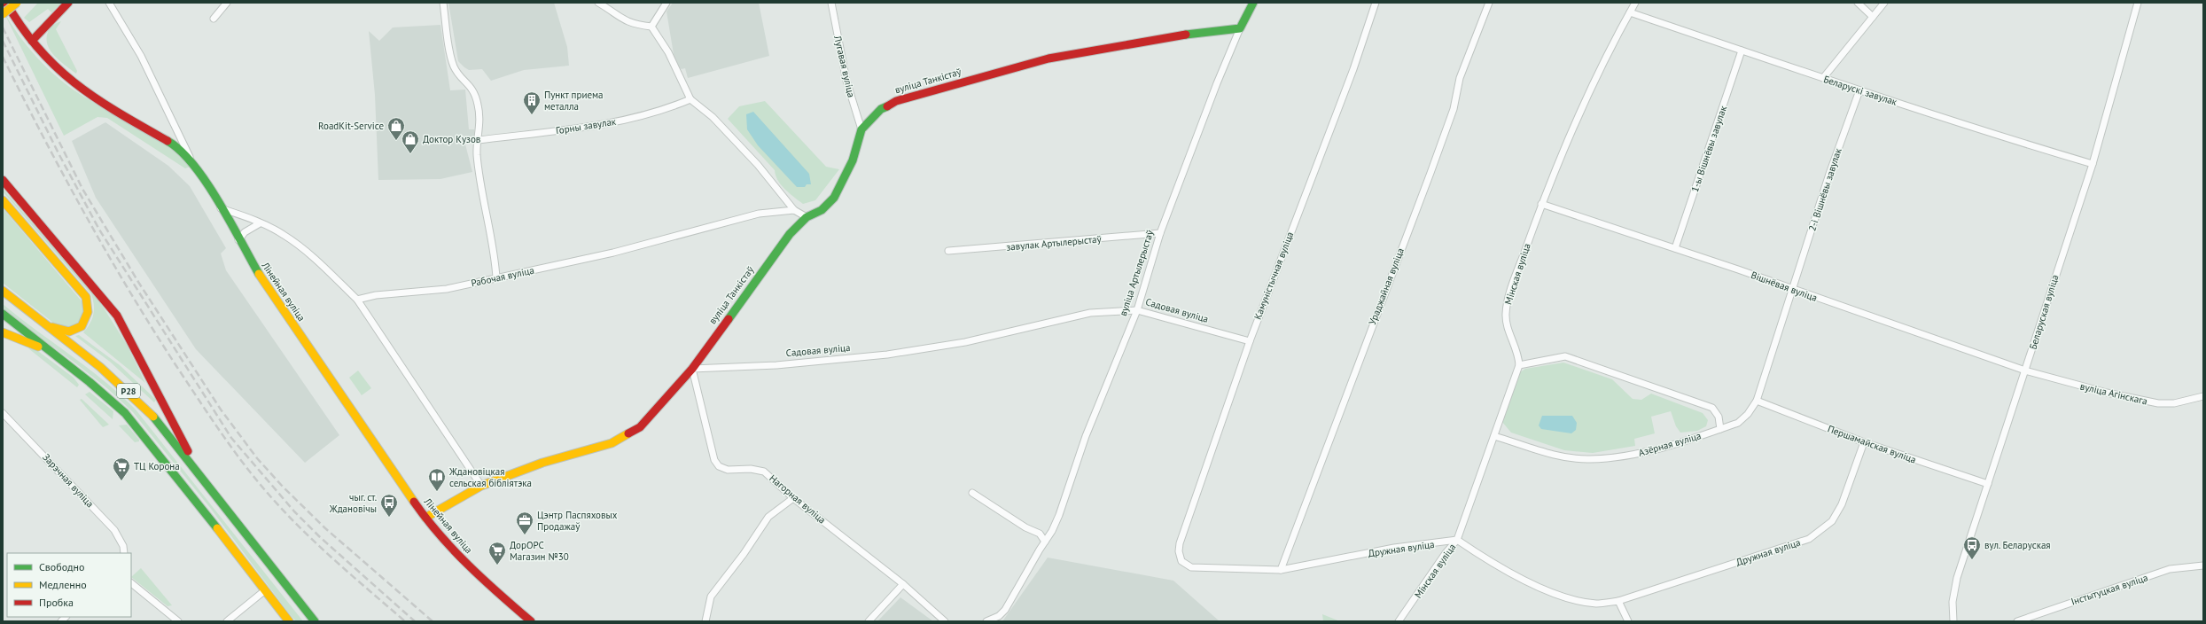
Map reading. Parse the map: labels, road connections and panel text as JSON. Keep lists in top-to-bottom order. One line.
{"streets":{"main road":["вуліца Танкістаў","вуліца Артылерыстаў","Лінейная вуліца","Р28"],"street":["Лугавая вуліца","Беларускі завулак","Горны завулак","1-ы Вішнёвы завулак","2-і Вішнёвы завулак","завулак Артылерыстаў","Мінская вуліца","Камуністычная вуліца","Рабочая вуліца","Ураджайная вуліца","Вішнёвая вуліца","Садовая вуліца","Беларуская вуліца","вуліца Агінскага","Азёрная вуліца","Першамайская вуліца","Зарэчная вуліца","Нагорная вуліца","Дружная вуліца","Інстытуцкая вуліца"]},"crossings":[["Лугавая вуліца","вуліца Танкістаў"],["вуліца Танкістаў","вуліца Артылерыстаў"],["вуліца Танкістаў","Садовая вуліца"],["вуліца Танкістаў","Нагорная вуліца"],["Беларускі завулак","1-ы Вішнёвы завулак"],["Беларускі завулак","2-і Вішнёвы завулак"],["Беларускі завулак","Мінская вуліца"],["Беларускі завулак","Беларуская вуліца"],["1-ы Вішнёвы завулак","Вішнёвая вуліца"],["2-і Вішнёвы завулак","Вішнёвая вуліца"],["2-і Вішнёвы завулак","Азёрная вуліца"],["завулак Артылерыстаў","вуліца Артылерыстаў"],["вуліца Артылерыстаў","Садовая вуліца"],["Мінская вуліца","Вішнёвая вуліца"],["Мінская вуліца","Азёрная вуліца"],["Мінская вуліца","Дружная вуліца"],["Камуністычная вуліца","Садовая вуліца"],["Камуністычная вуліца","Дружная вуліца"],["Ураджайная вуліца","Дружная вуліца"],["Вішнёвая вуліца","Беларуская вуліца"],["Вішнёвая вуліца","вуліца Агінскага"],["Вішнёвая вуліца","Азёрная вуліца"],["Садовая вуліца","Нагорная вуліца"],["Беларуская вуліца","вуліца Агінскага"],["Беларуская вуліца","Першамайская вуліца"],["Азёрная вуліца","Першамайская вуліца"],["Першамайская вуліца","Дружная вуліца"]],"places":{"building":["Пункт приема металла"],"shop":["RoadKit-Service","Доктор Кузов"],"supermarket":["ТЦ Корона","ДорОРС Магазин №30"],"library":["Ждановіцкая сельская бібліятэка"],"bus stop":["чыг. ст. Ждановічы","вул. Беларуская"],"office":["Цэнтр Паспяховых Продажаў"]},"legend":["Свободно","Медленно","Пробка"]}
